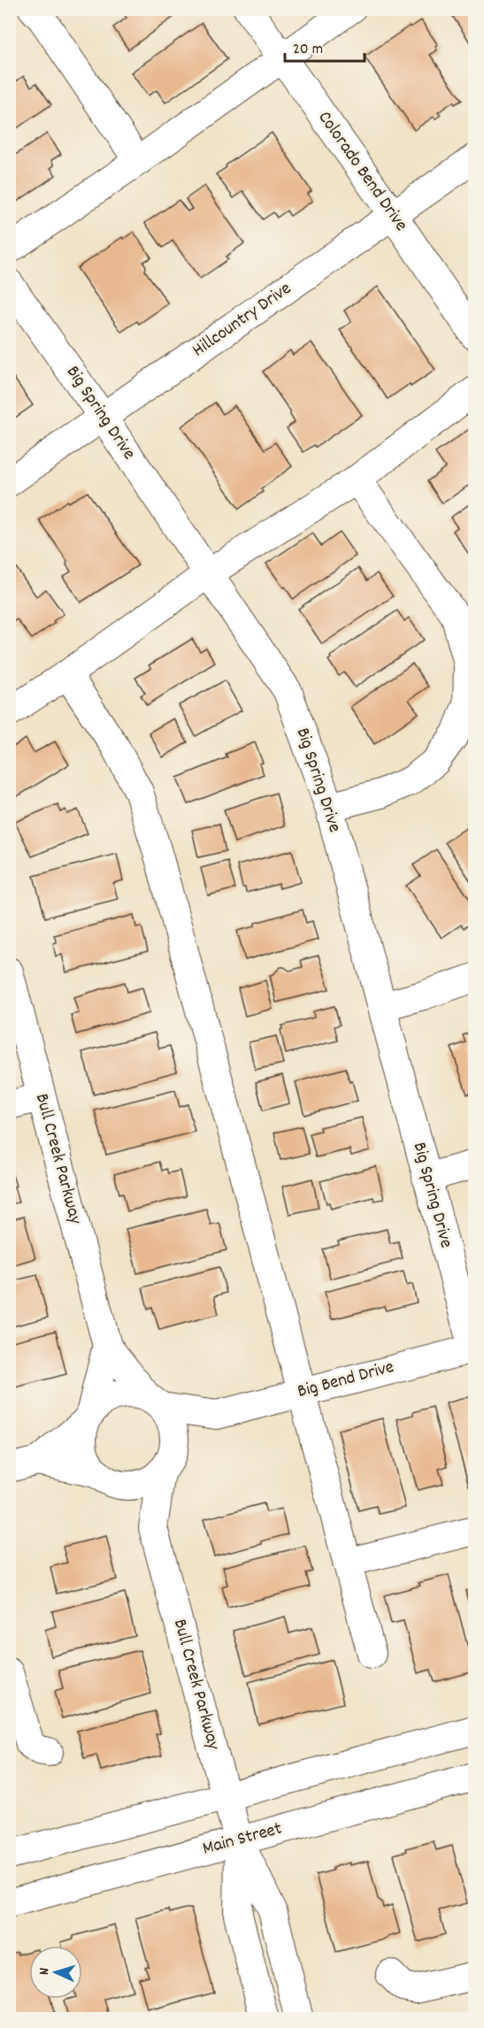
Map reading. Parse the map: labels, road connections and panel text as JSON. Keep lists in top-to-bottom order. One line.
{"streets":{"street":["Colorado Bend Drive","Hillcountry Drive","Big Spring Drive","Bull Creek Parkway","Big Bend Drive","Main Street"]},"crossings":[["Colorado Bend Drive","Hillcountry Drive"],["Hillcountry Drive","Big Spring Drive"],["Big Spring Drive","Big Bend Drive"],["Bull Creek Parkway","Big Bend Drive"],["Bull Creek Parkway","Main Street"]],"scale_bar":"20 m","north":"left"}
